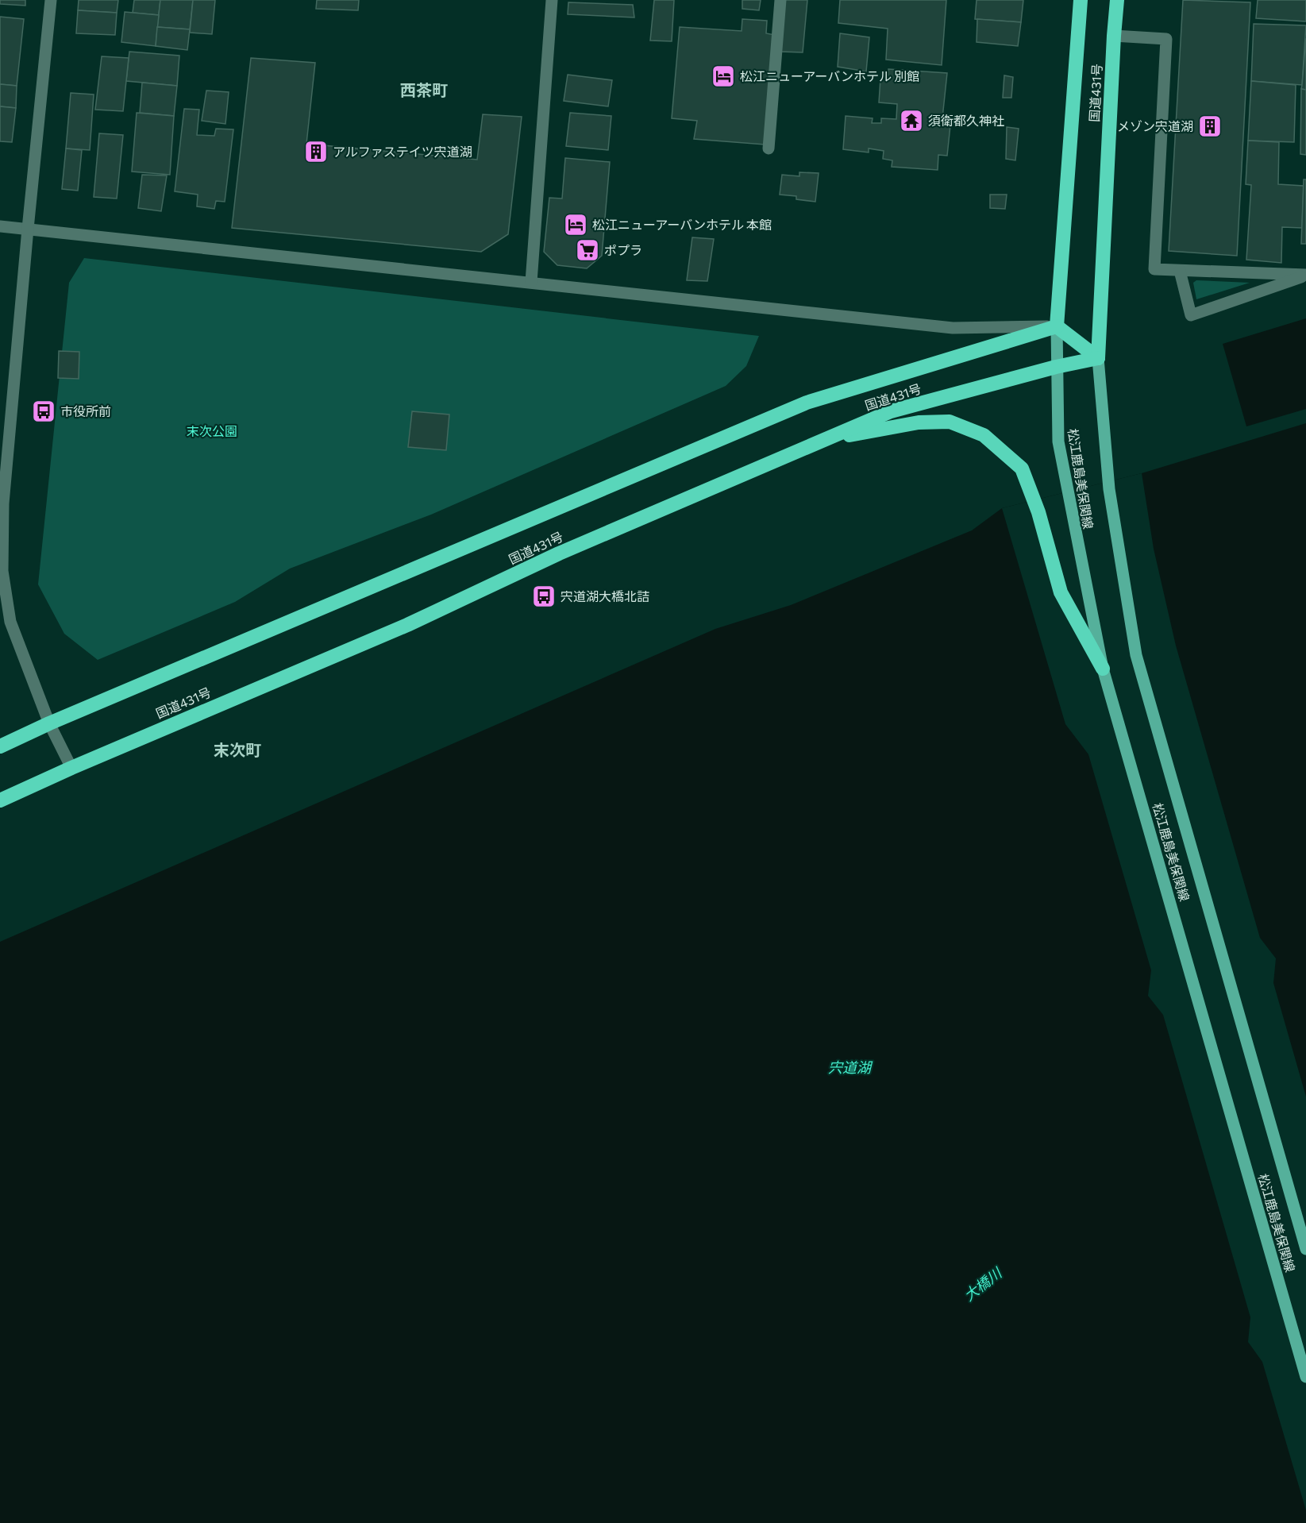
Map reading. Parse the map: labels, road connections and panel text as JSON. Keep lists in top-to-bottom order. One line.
{"streets":{"highway":["国道431号"],"main road":["松江鹿島美保関線"]},"crossings":[["国道431号","松江鹿島美保関線"]],"districts":["西茶町","末次町"],"water":["宍道湖","大橋川"],"parks":["末次公園"],"places":{"hotel":["松江ニューアーバンホテル 別館","松江ニューアーバンホテル 本館"],"temple":["須衛都久神社"],"building":["メゾン宍道湖","アルファステイツ宍道湖"],"supermarket":["ポプラ"],"bus stop":["市役所前","宍道湖大橋北詰"]}}
